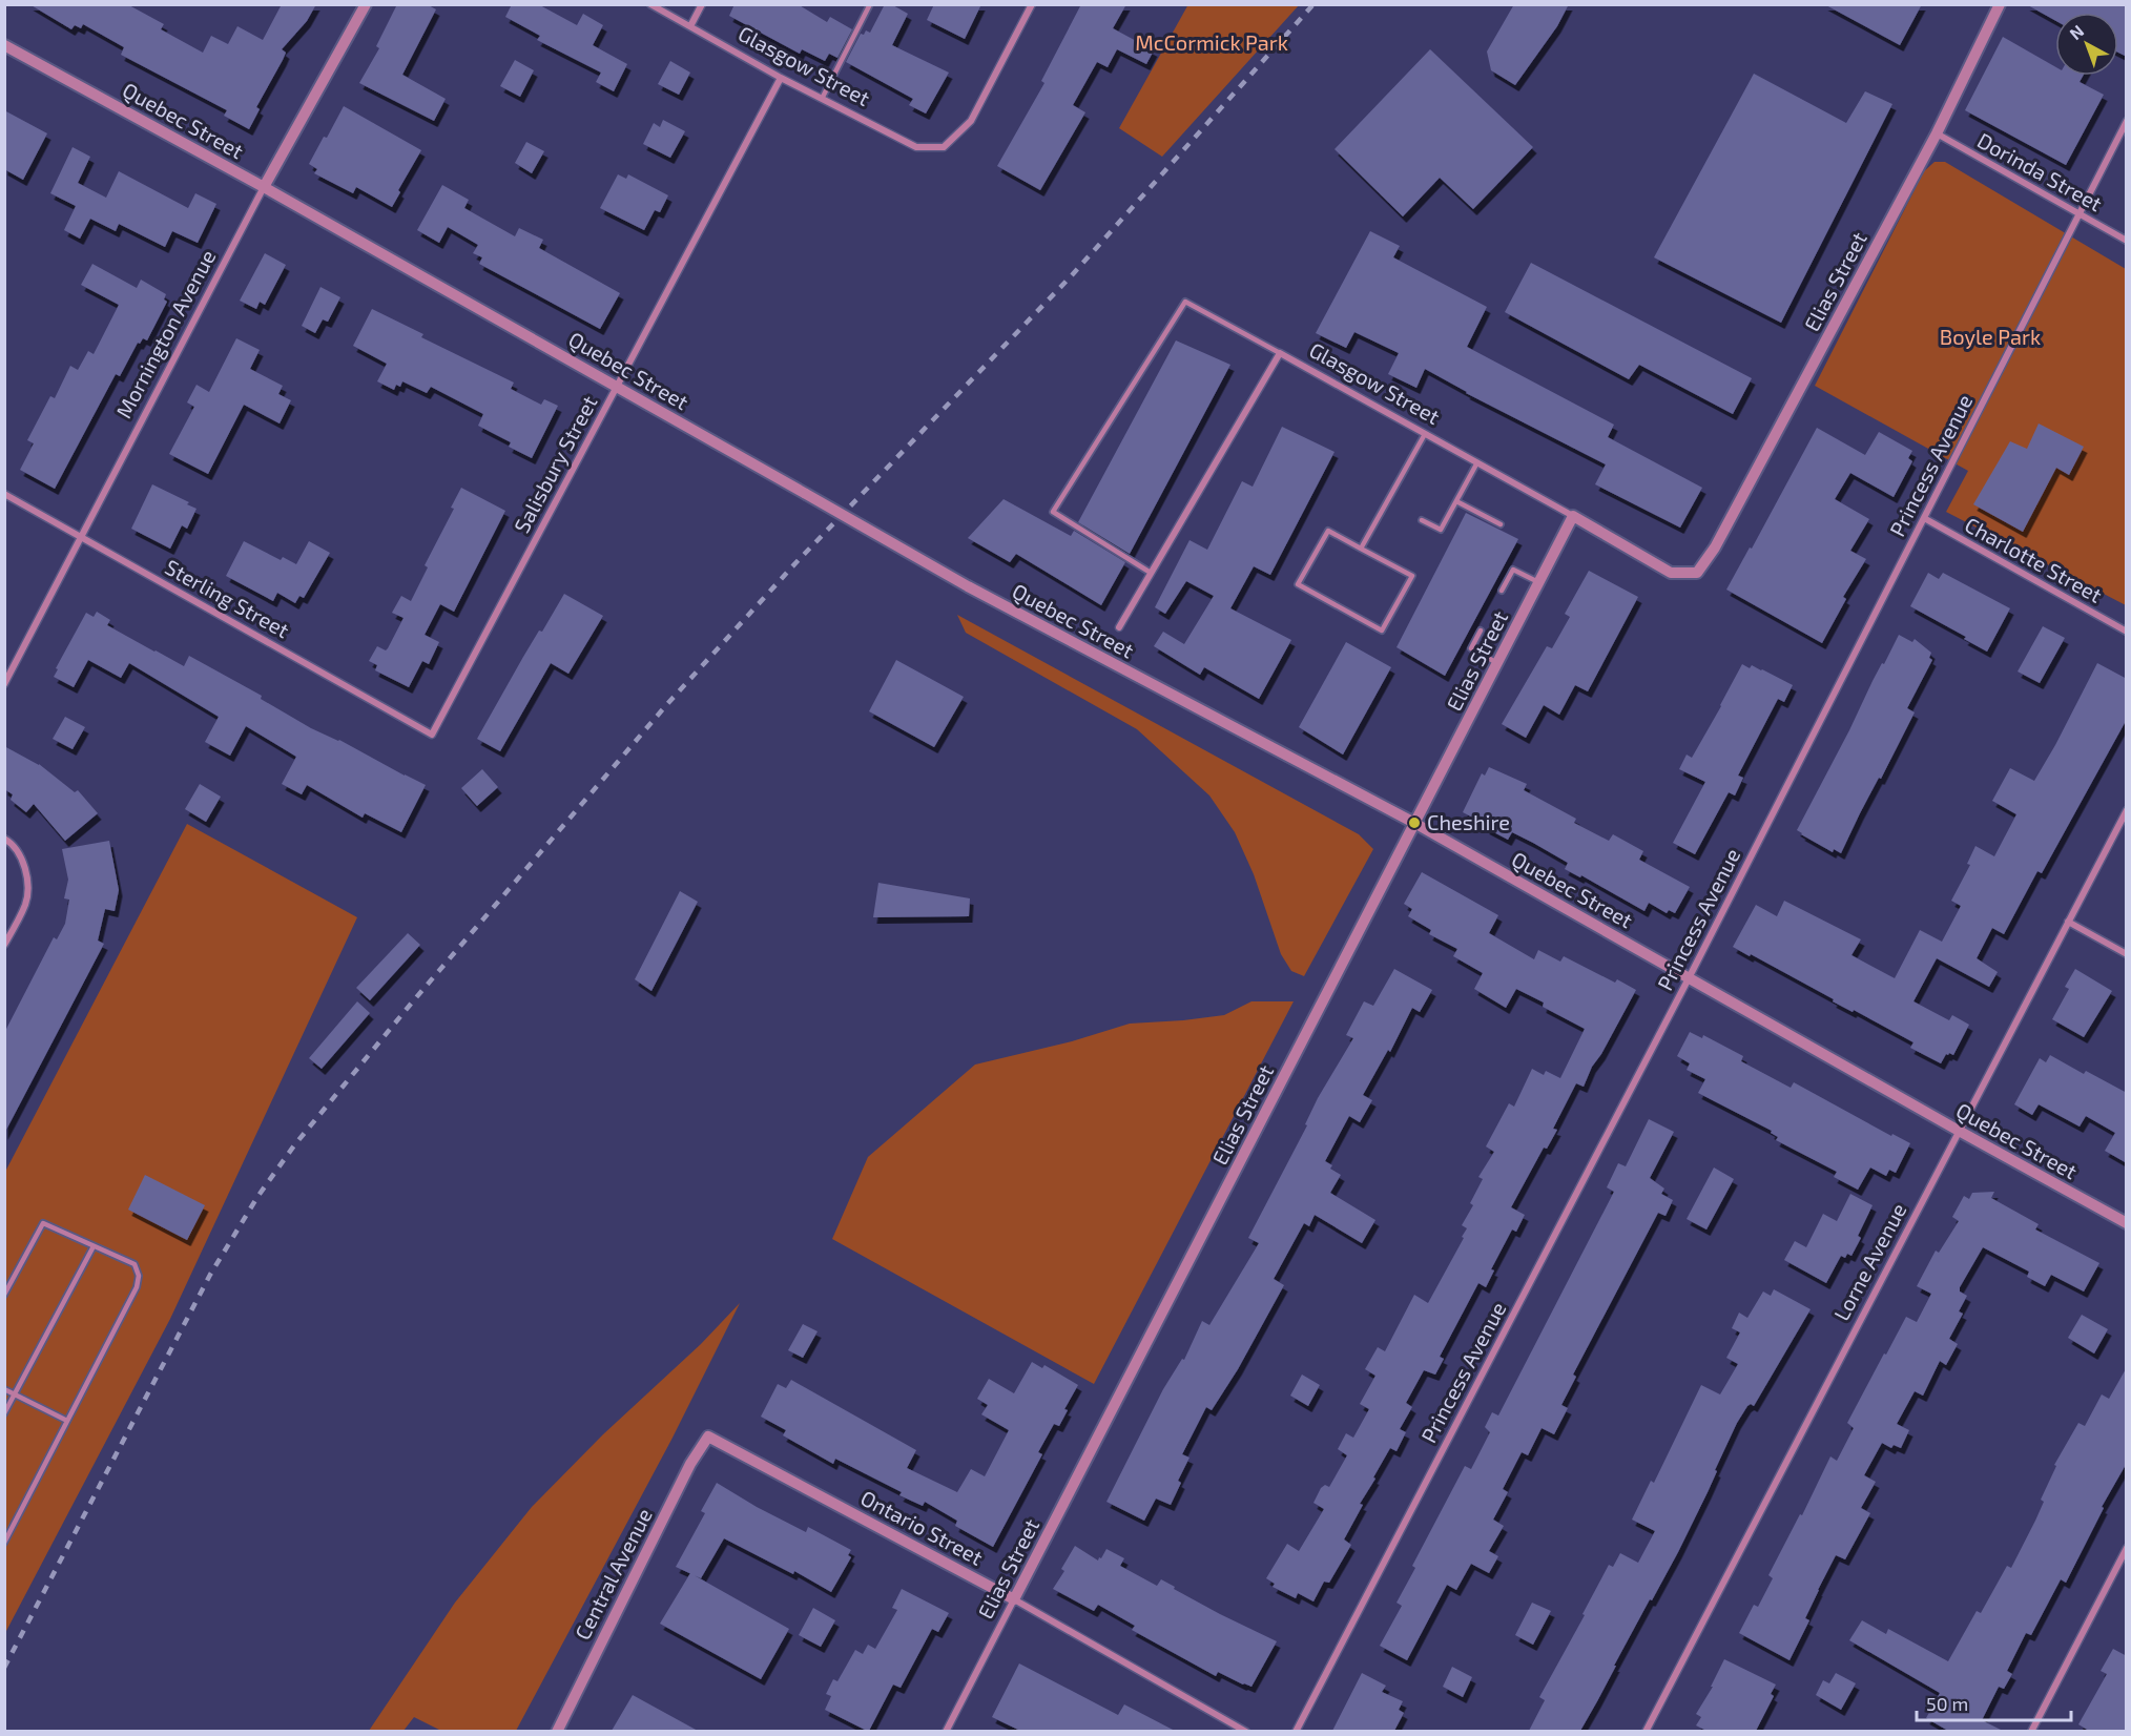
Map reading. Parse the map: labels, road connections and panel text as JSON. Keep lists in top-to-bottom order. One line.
{"streets":{"street":["Glasgow Street","Quebec Street","Dorinda Street","Elias Street","Mornington Avenue","Salisbury Street","Princess Avenue","Charlotte Street","Sterling Street","Lorne Avenue","Ontario Street","Central Avenue"]},"crossings":[["Glasgow Street","Elias Street"],["Glasgow Street","Salisbury Street"],["Quebec Street","Elias Street"],["Quebec Street","Mornington Avenue"],["Quebec Street","Salisbury Street"],["Quebec Street","Princess Avenue"],["Quebec Street","Lorne Avenue"],["Dorinda Street","Elias Street"],["Dorinda Street","Princess Avenue"],["Elias Street","Ontario Street"],["Mornington Avenue","Sterling Street"],["Salisbury Street","Sterling Street"],["Princess Avenue","Charlotte Street"],["Ontario Street","Central Avenue"]],"parks":["McCormick Park","Boyle Park"],"places":["Cheshire"],"scale_bar":"50 m","north":"top left"}
